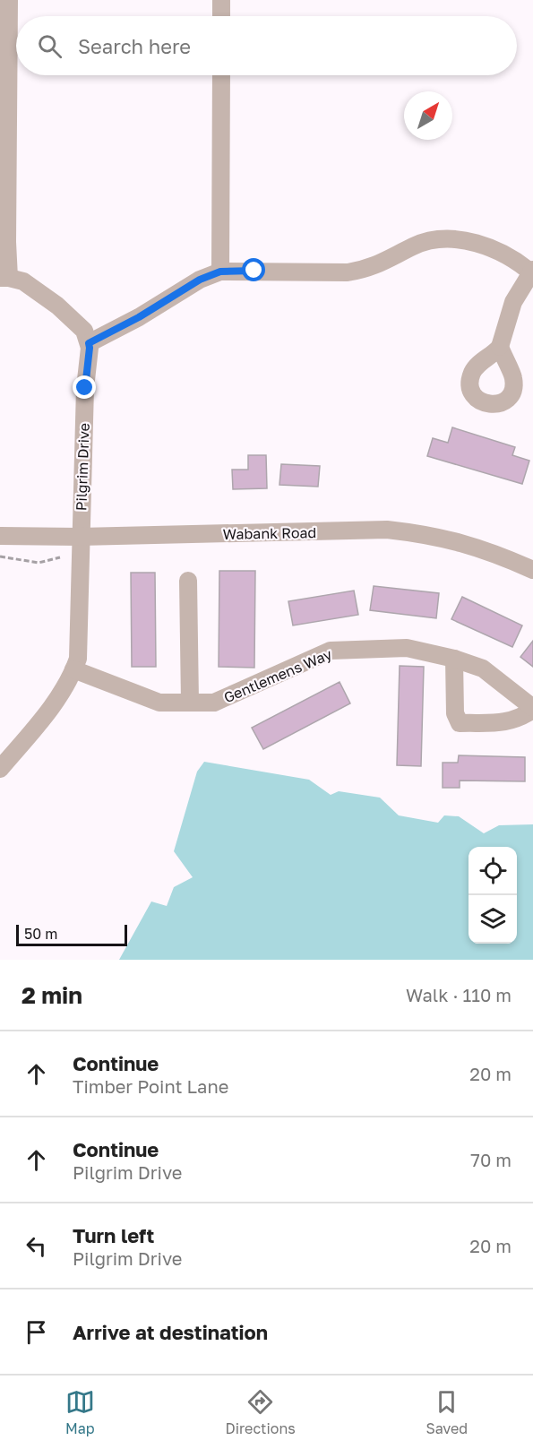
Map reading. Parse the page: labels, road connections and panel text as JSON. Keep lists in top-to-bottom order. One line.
{"streets":{"street":["Pilgrim Drive","Wabank Road","Gentlemens Way"]},"crossings":[["Pilgrim Drive","Wabank Road"],["Pilgrim Drive","Gentlemens Way"]],"scale_bar":"50 m","north":"top right","page":{"search":"Search here","scale":"50 m","heading":["2 min","Walk · 110 m"],"list":[["Continue","Timber Point Lane","20 m"],["Continue","Pilgrim Drive","70 m"],["Turn left","Pilgrim Drive","20 m"],"Arrive at destination"],"nav":["Map","Directions","Saved"]}}
